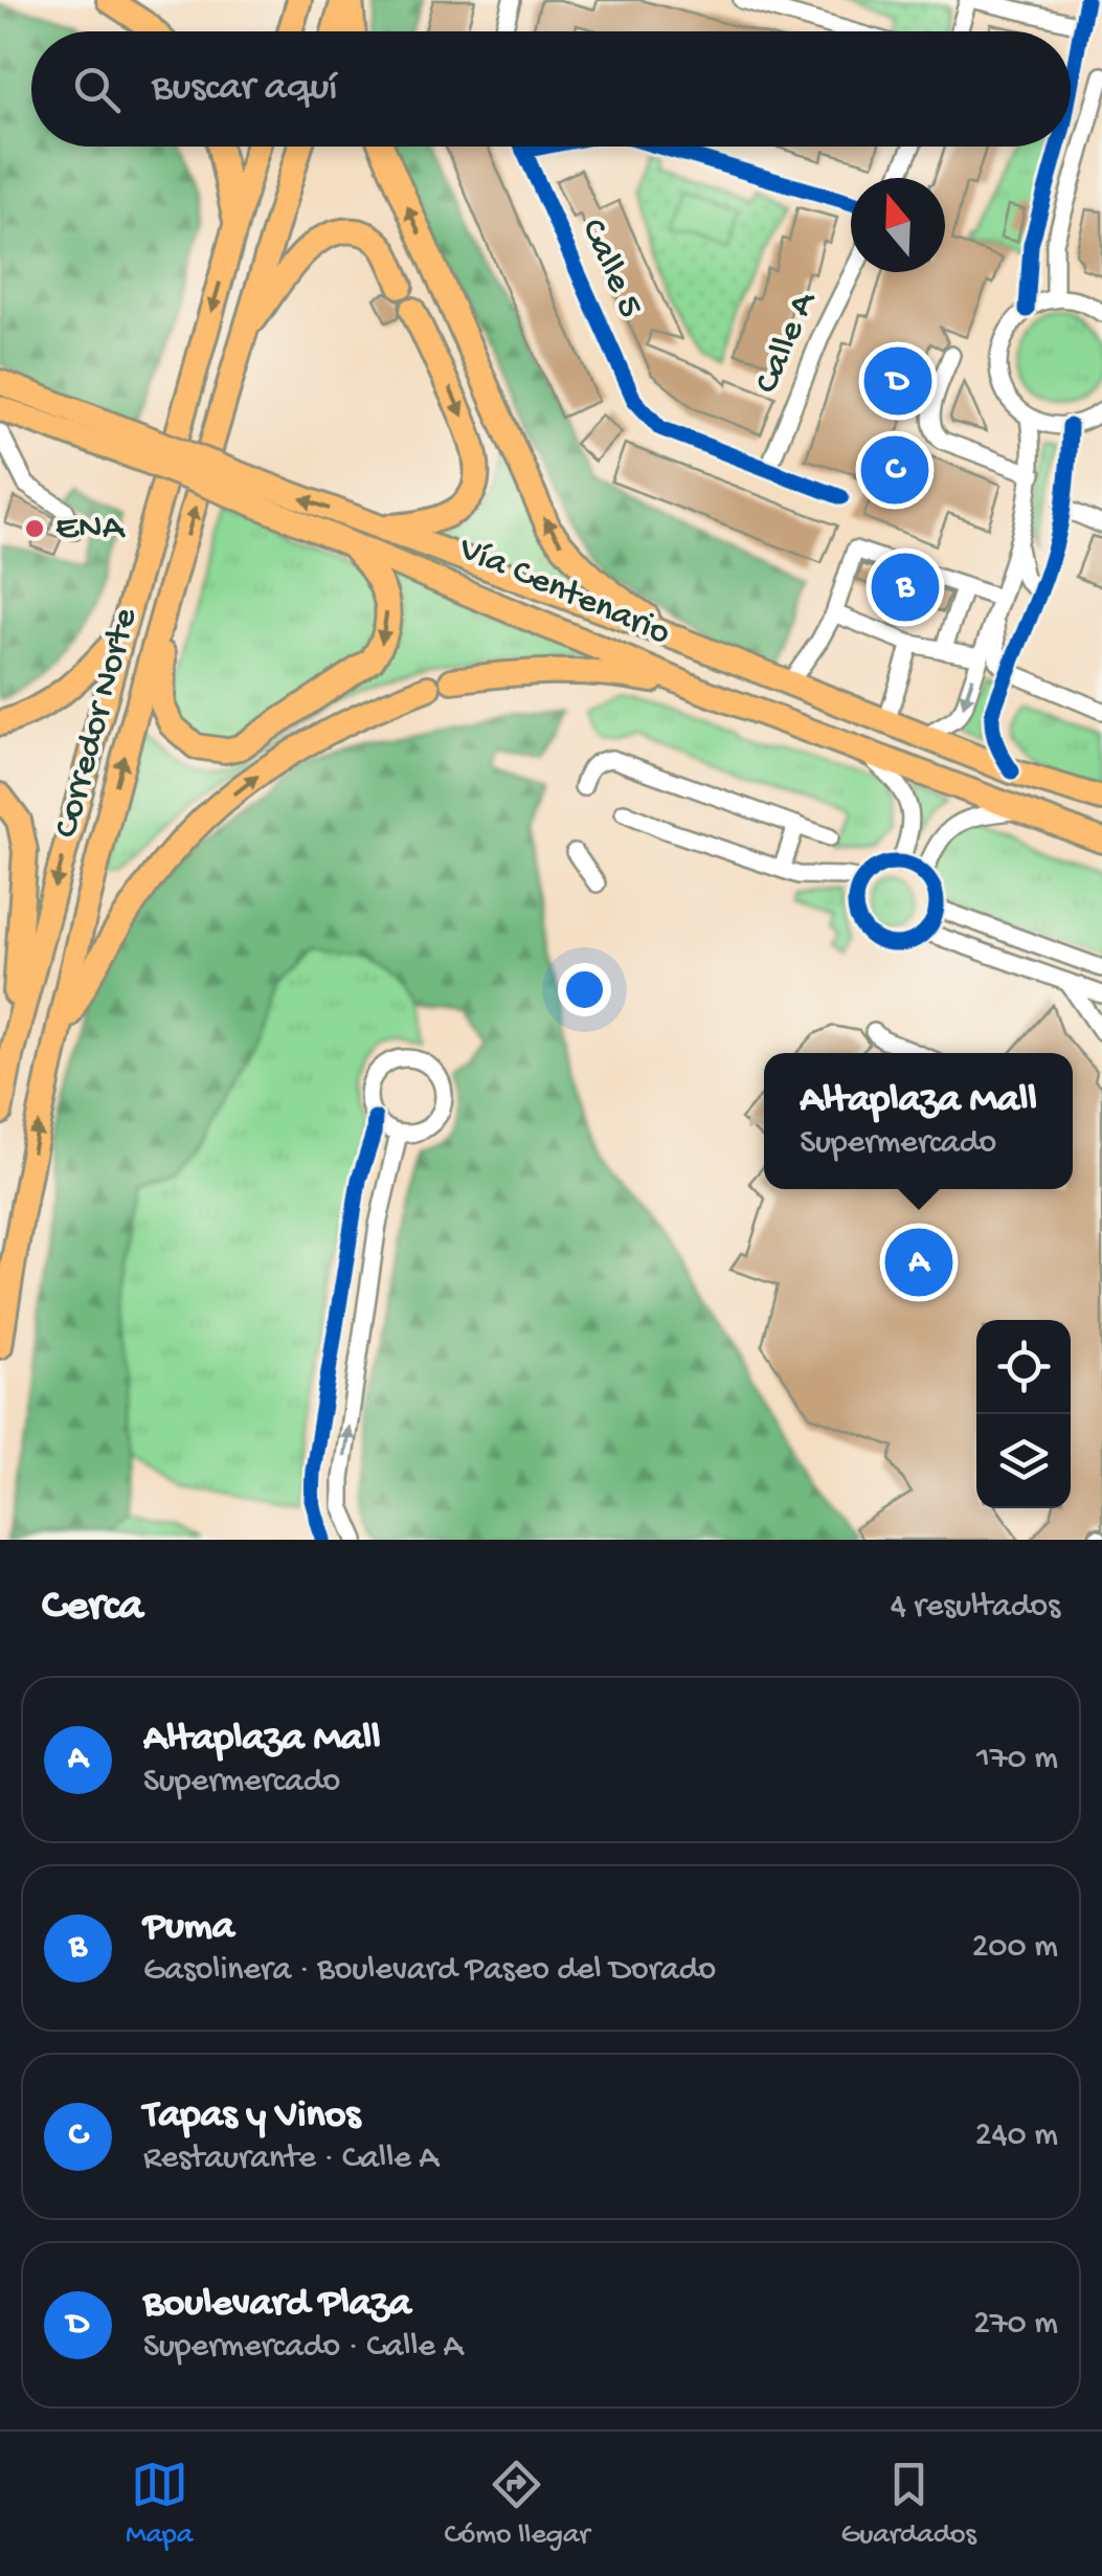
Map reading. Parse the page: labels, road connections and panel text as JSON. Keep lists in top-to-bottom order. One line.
{"streets":{"highway":["Vía Centenario","Corredor Norte"],"street":["Calle 5","Calle A"]},"crossings":[["Calle 5","Calle A"]],"places":["ENA"],"north":"top","page":{"search":"Buscar aquí","pins":["D","C","B","A"],"popup":["Altaplaza Mall","Supermercado"],"heading":["Cerca","4 resultados"],"list":[{"mark":"A","name":"Altaplaza Mall","note":"Supermercado","value":"170 m"},{"mark":"B","name":"Puma","note":"Gasolinera · Boulevard Paseo del Dorado","value":"200 m"},{"mark":"C","name":"Tapas y Vinos","note":"Restaurante · Calle A","value":"240 m"},{"mark":"D","name":"Boulevard Plaza","note":"Supermercado · Calle A","value":"270 m"}],"nav":["Mapa","Cómo llegar","Guardados"]}}
